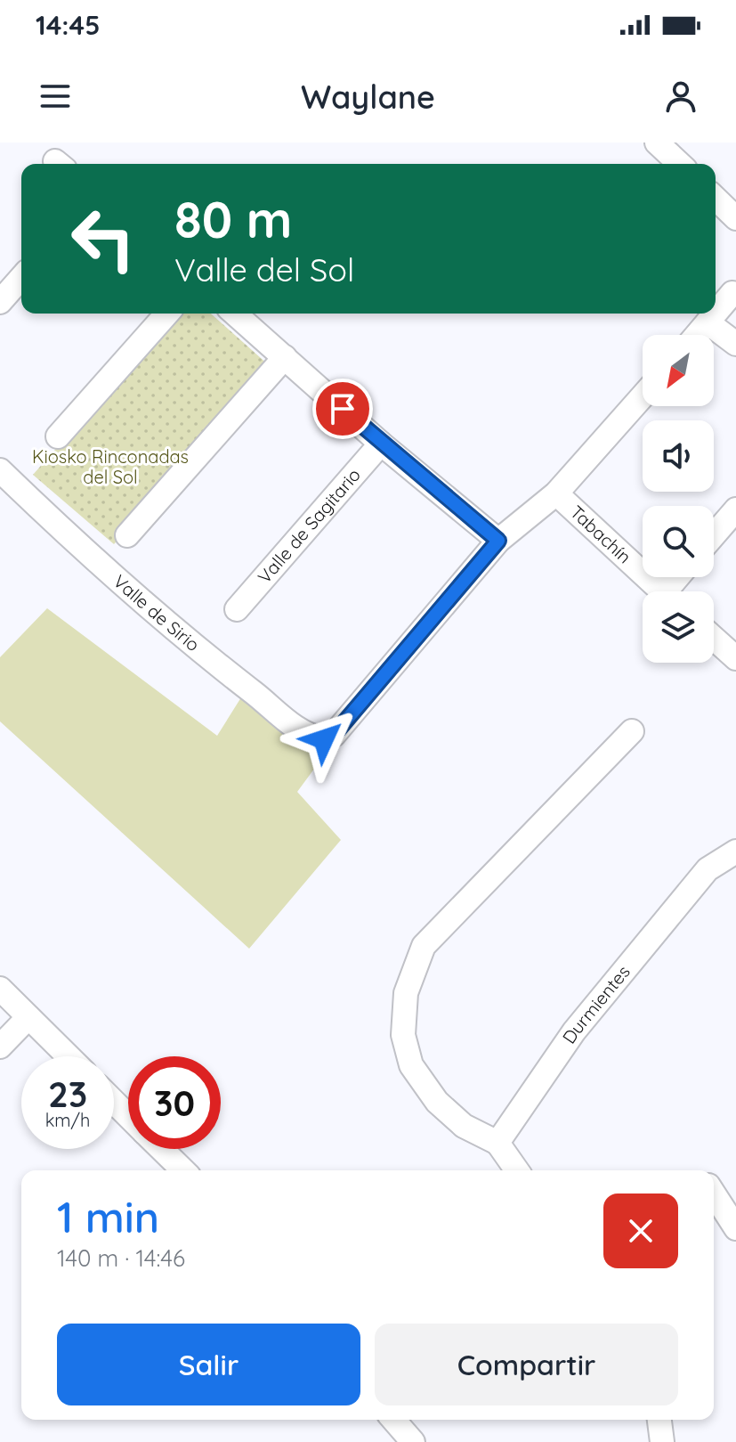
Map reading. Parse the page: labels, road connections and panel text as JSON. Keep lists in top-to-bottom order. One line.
{"streets":{"street":["Valle de Sagitario","Tabachín","Valle de Sirio","Durmientes"]},"parks":["Kiosko Rinconadas del Sol"],"north":"bottom left","page":{"status":"14:45","header":"Waylane","turn":["80 m","Valle del Sol"],"speed":"23 km/h","limit":"30","heading":["1 min","140 m · 14:46"],"buttons":["Salir","Compartir"]}}
